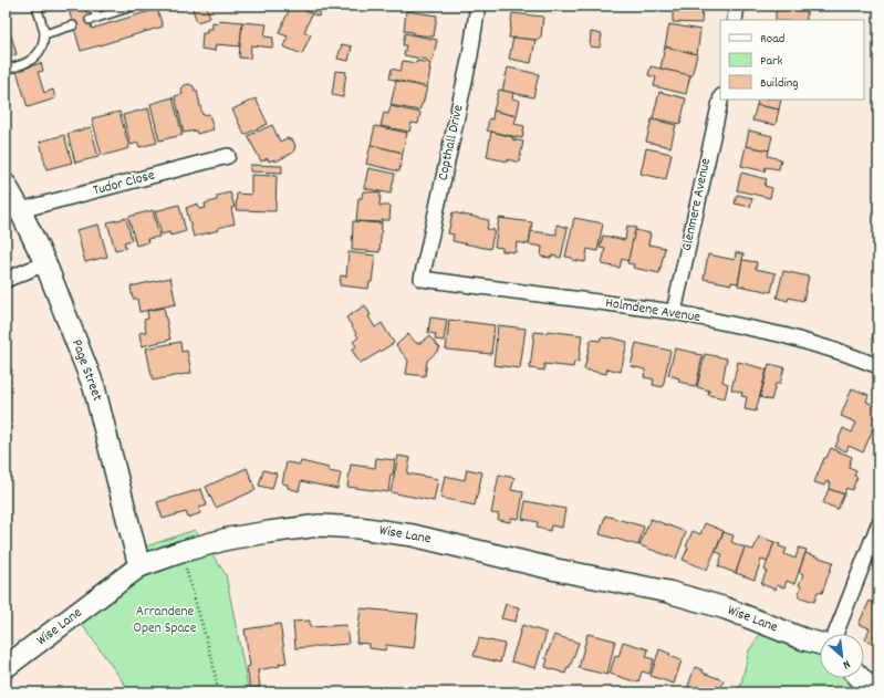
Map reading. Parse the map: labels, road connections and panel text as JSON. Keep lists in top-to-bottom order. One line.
{"streets":{"street":["Copthall Drive","Tudor Close","Glenmere Avenue","Holmdene Avenue","Page Street","Wise Lane"]},"crossings":[["Copthall Drive","Holmdene Avenue"],["Tudor Close","Page Street"],["Glenmere Avenue","Holmdene Avenue"],["Page Street","Wise Lane"]],"parks":["Arrandene Open Space"],"legend":["Road","Park","Building"],"north":"bottom right"}
